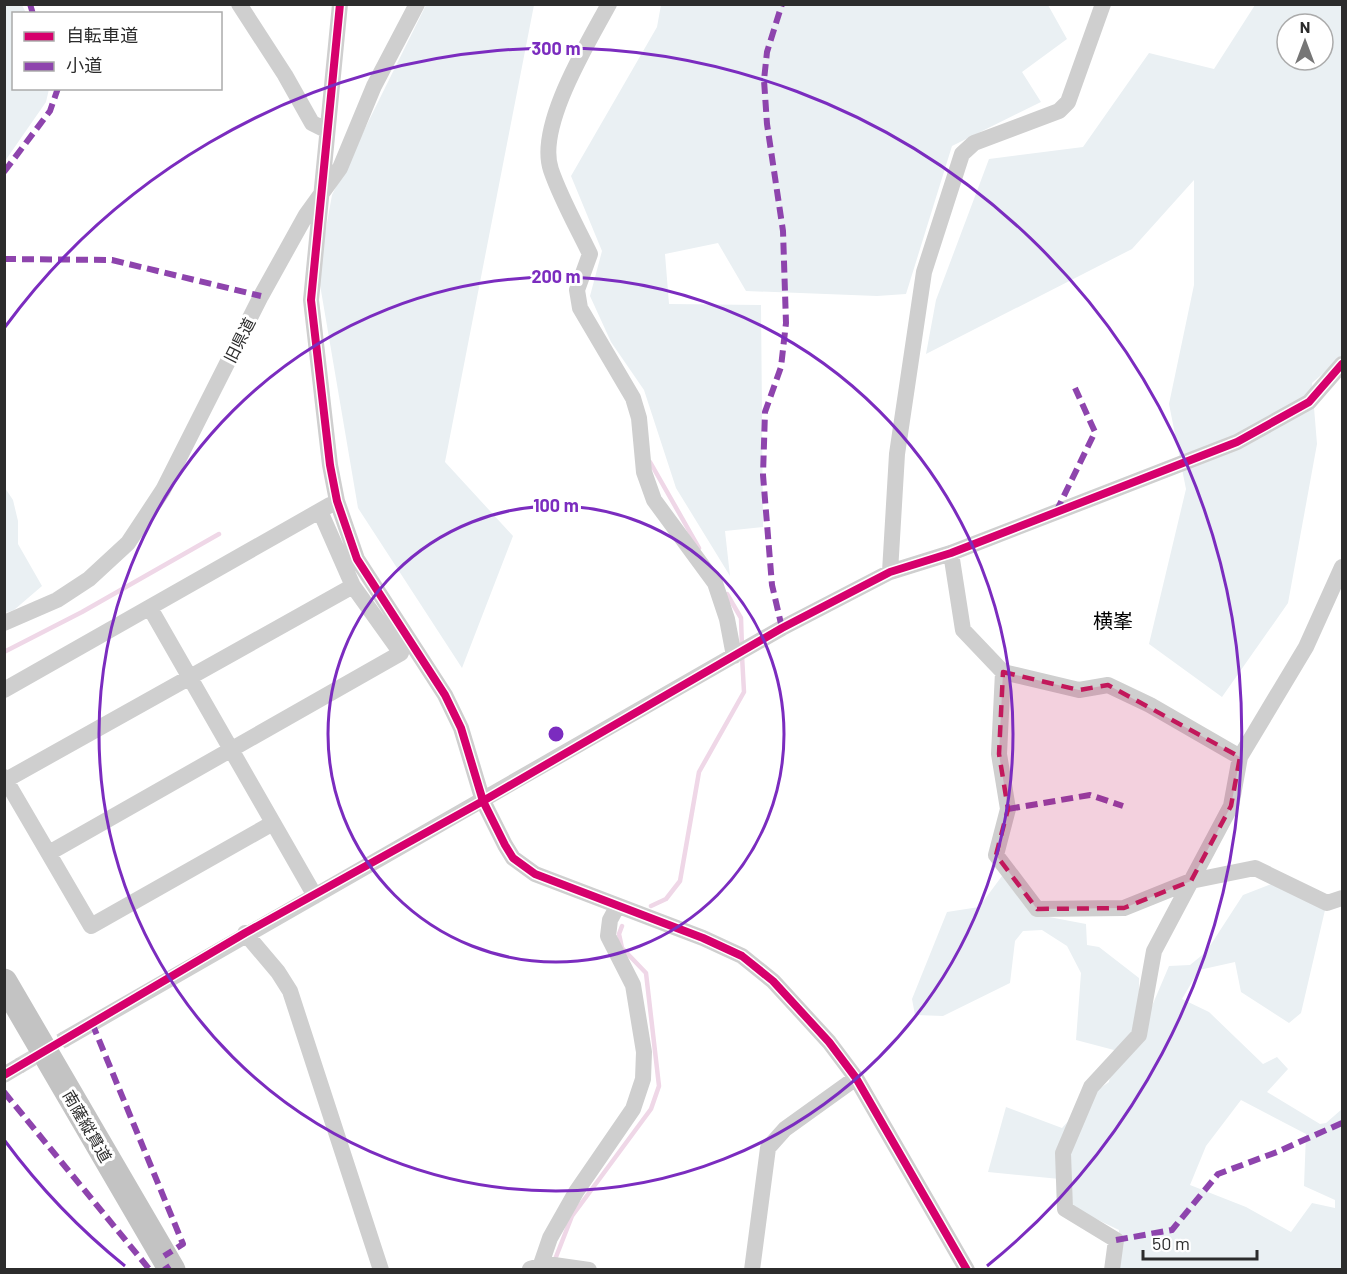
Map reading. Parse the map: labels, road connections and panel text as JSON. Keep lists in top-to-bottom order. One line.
{"streets":{"main road":["南薩縦貫道"],"street":["旧県道"]},"districts":["横峯"],"legend":["自転車道","小道"],"scale_bar":"50 m","north":"top","rings":["300 m","200 m","100 m"]}
